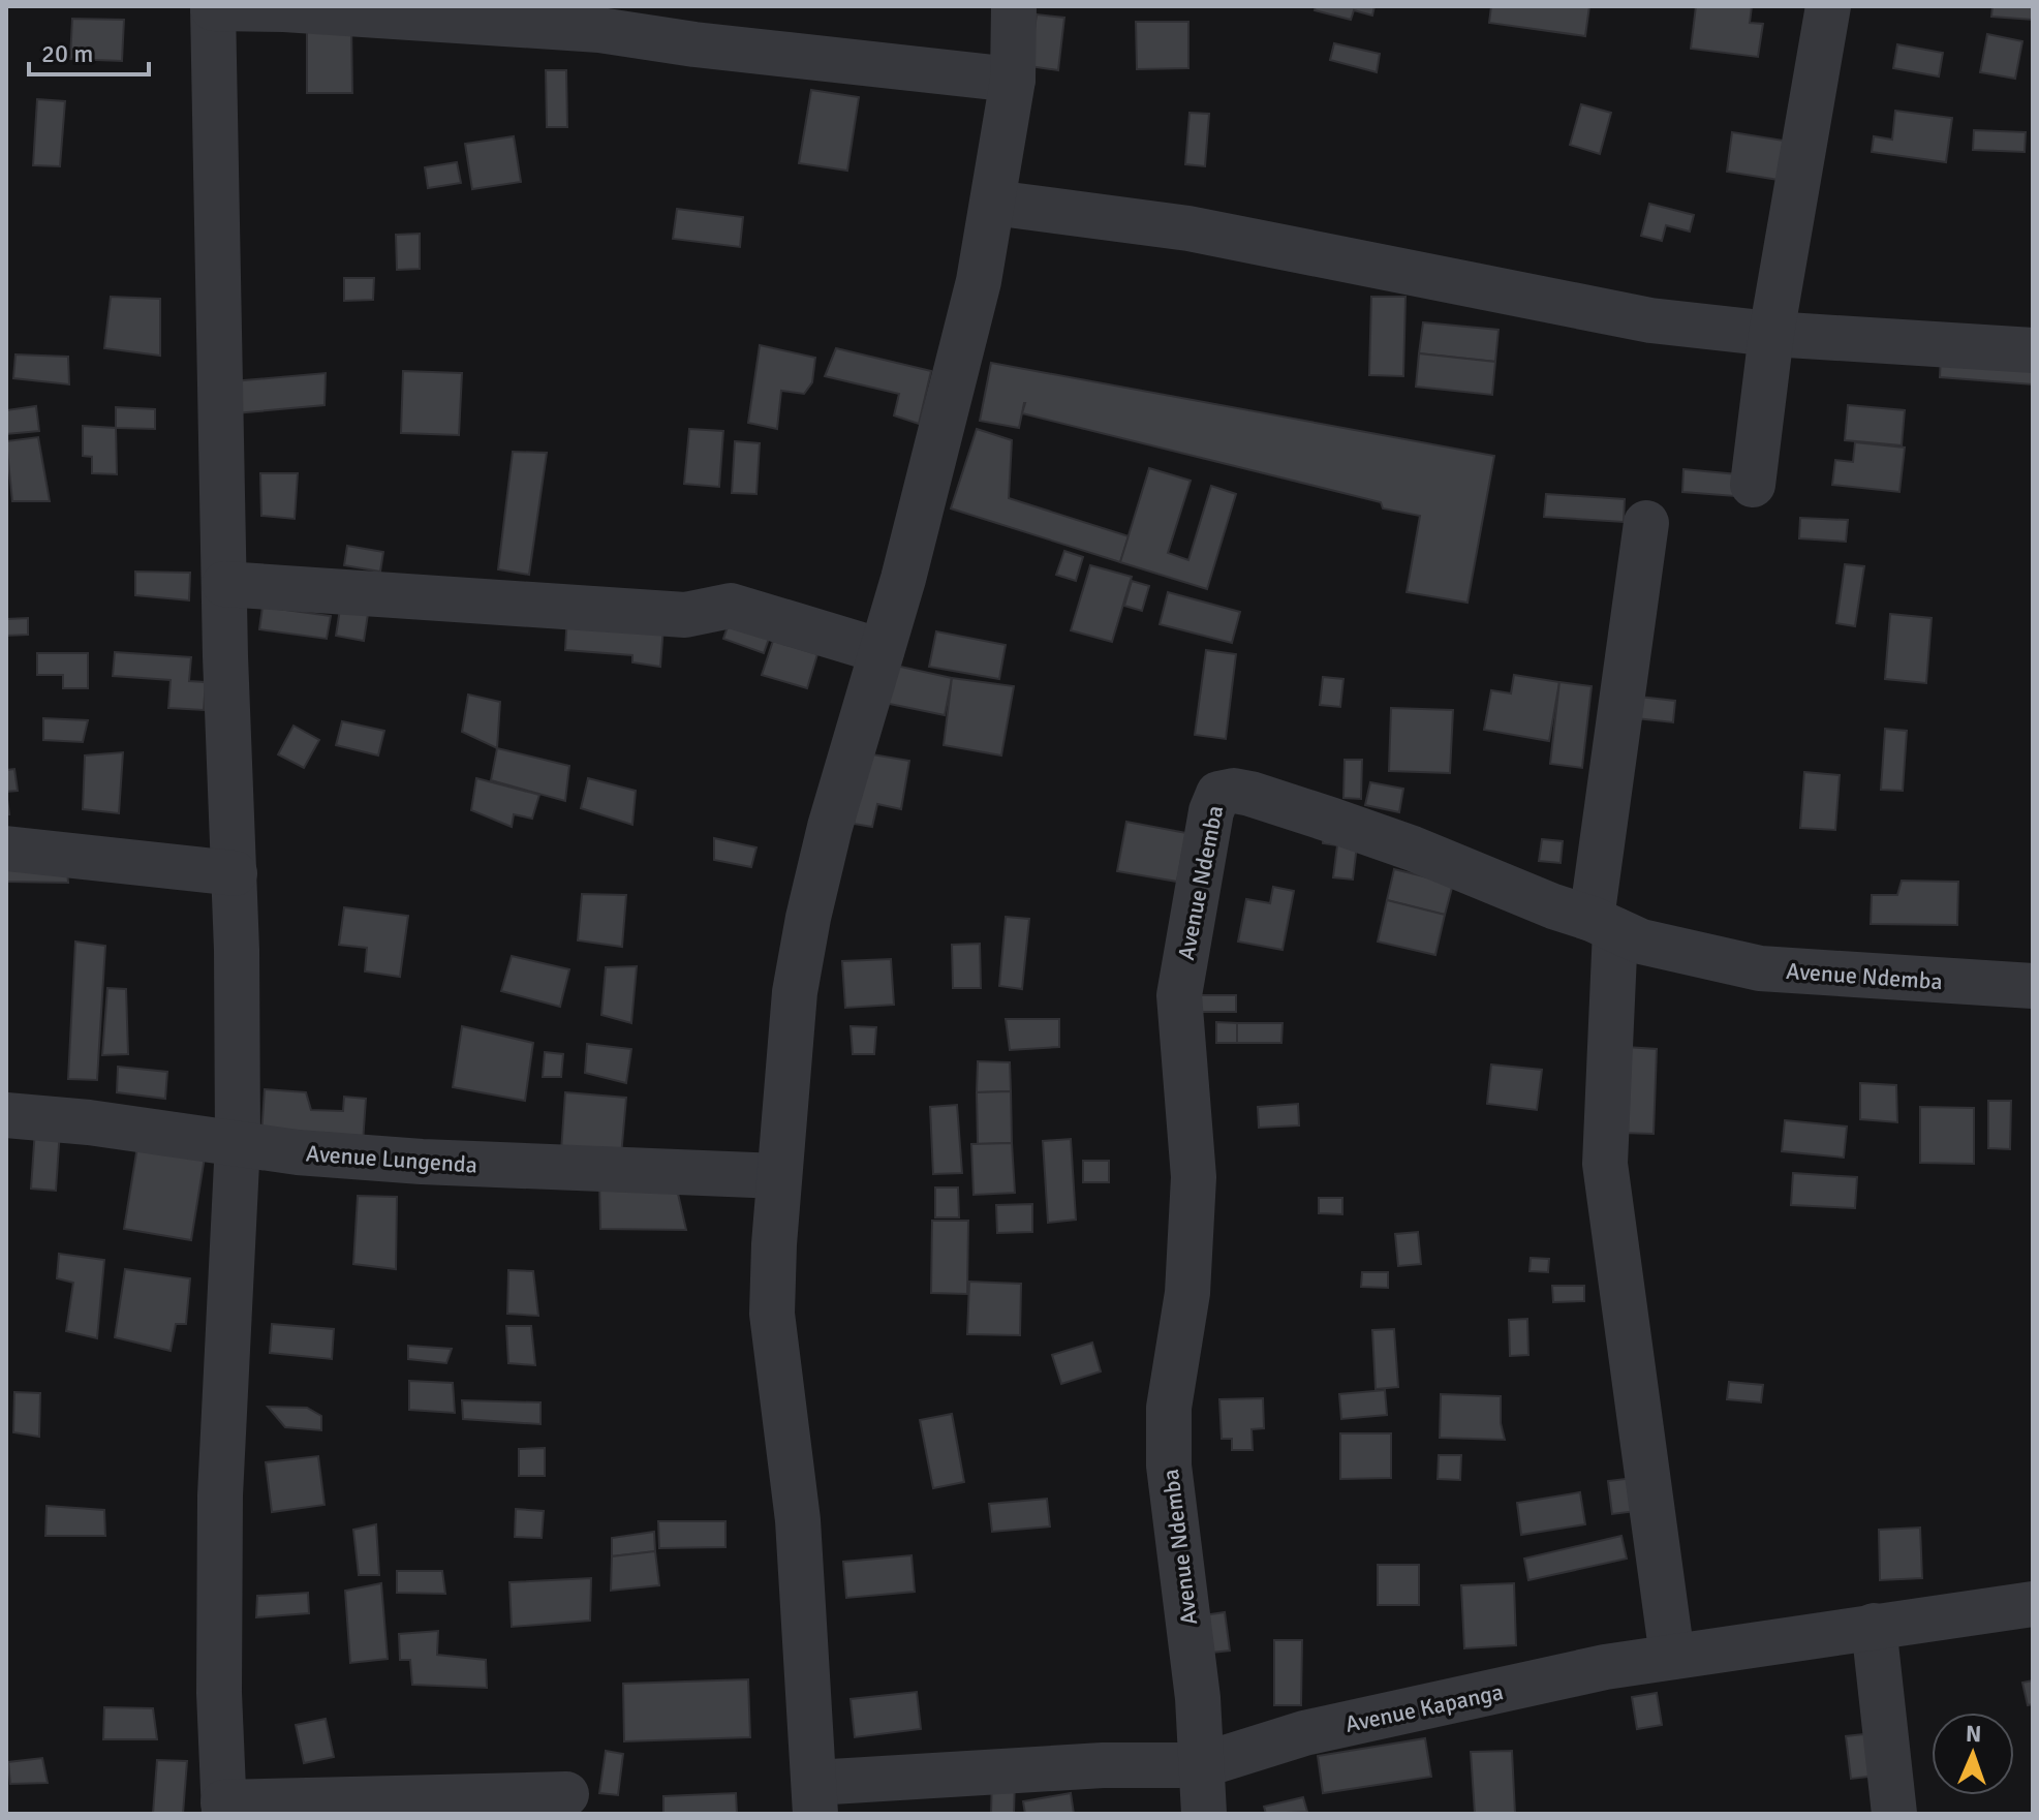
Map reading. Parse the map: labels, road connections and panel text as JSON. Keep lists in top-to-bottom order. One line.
{"streets":{"street":["Avenue Ndemba","Avenue Lungenda","Avenue Kapanga"]},"crossings":[["Avenue Ndemba","Avenue Kapanga"]],"scale_bar":"20 m","north":"top"}
